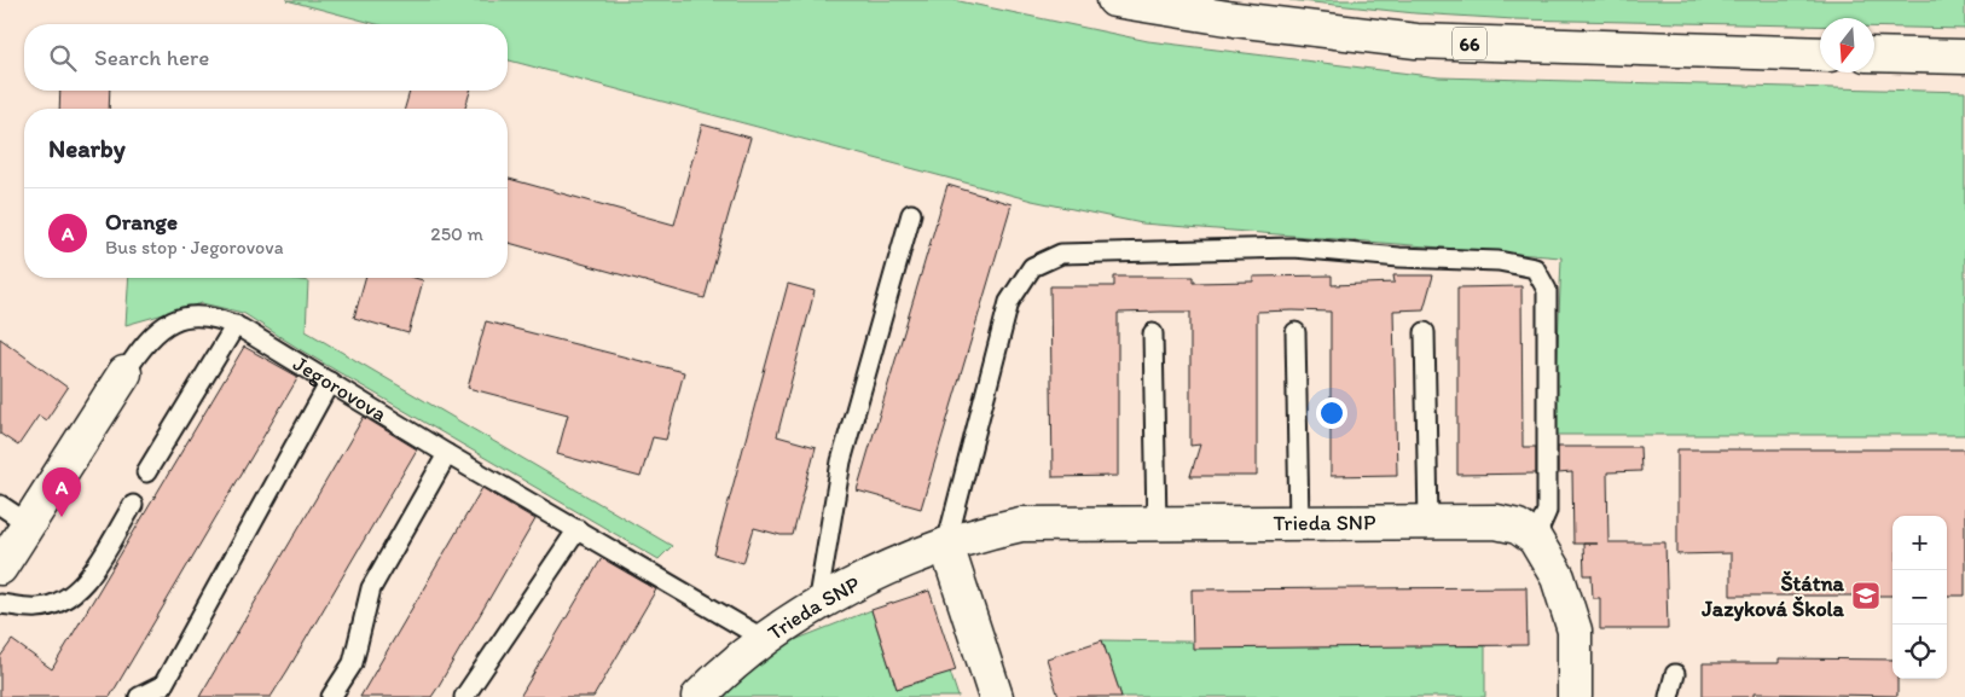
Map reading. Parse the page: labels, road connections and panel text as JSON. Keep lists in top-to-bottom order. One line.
{"streets":{"street":["66","Jegorovova","Trieda SNP"]},"crossings":[["Jegorovova","Trieda SNP"]],"places":{"school or university":["Štátna Jazyková Škola"]},"north":"bottom","page":{"search":"Search here","heading":"Nearby","list":[{"mark":"A","name":"Orange","note":"Bus stop · Jegorovova","value":"250 m"}],"pins":"A","map_buttons":["+","−"]}}
